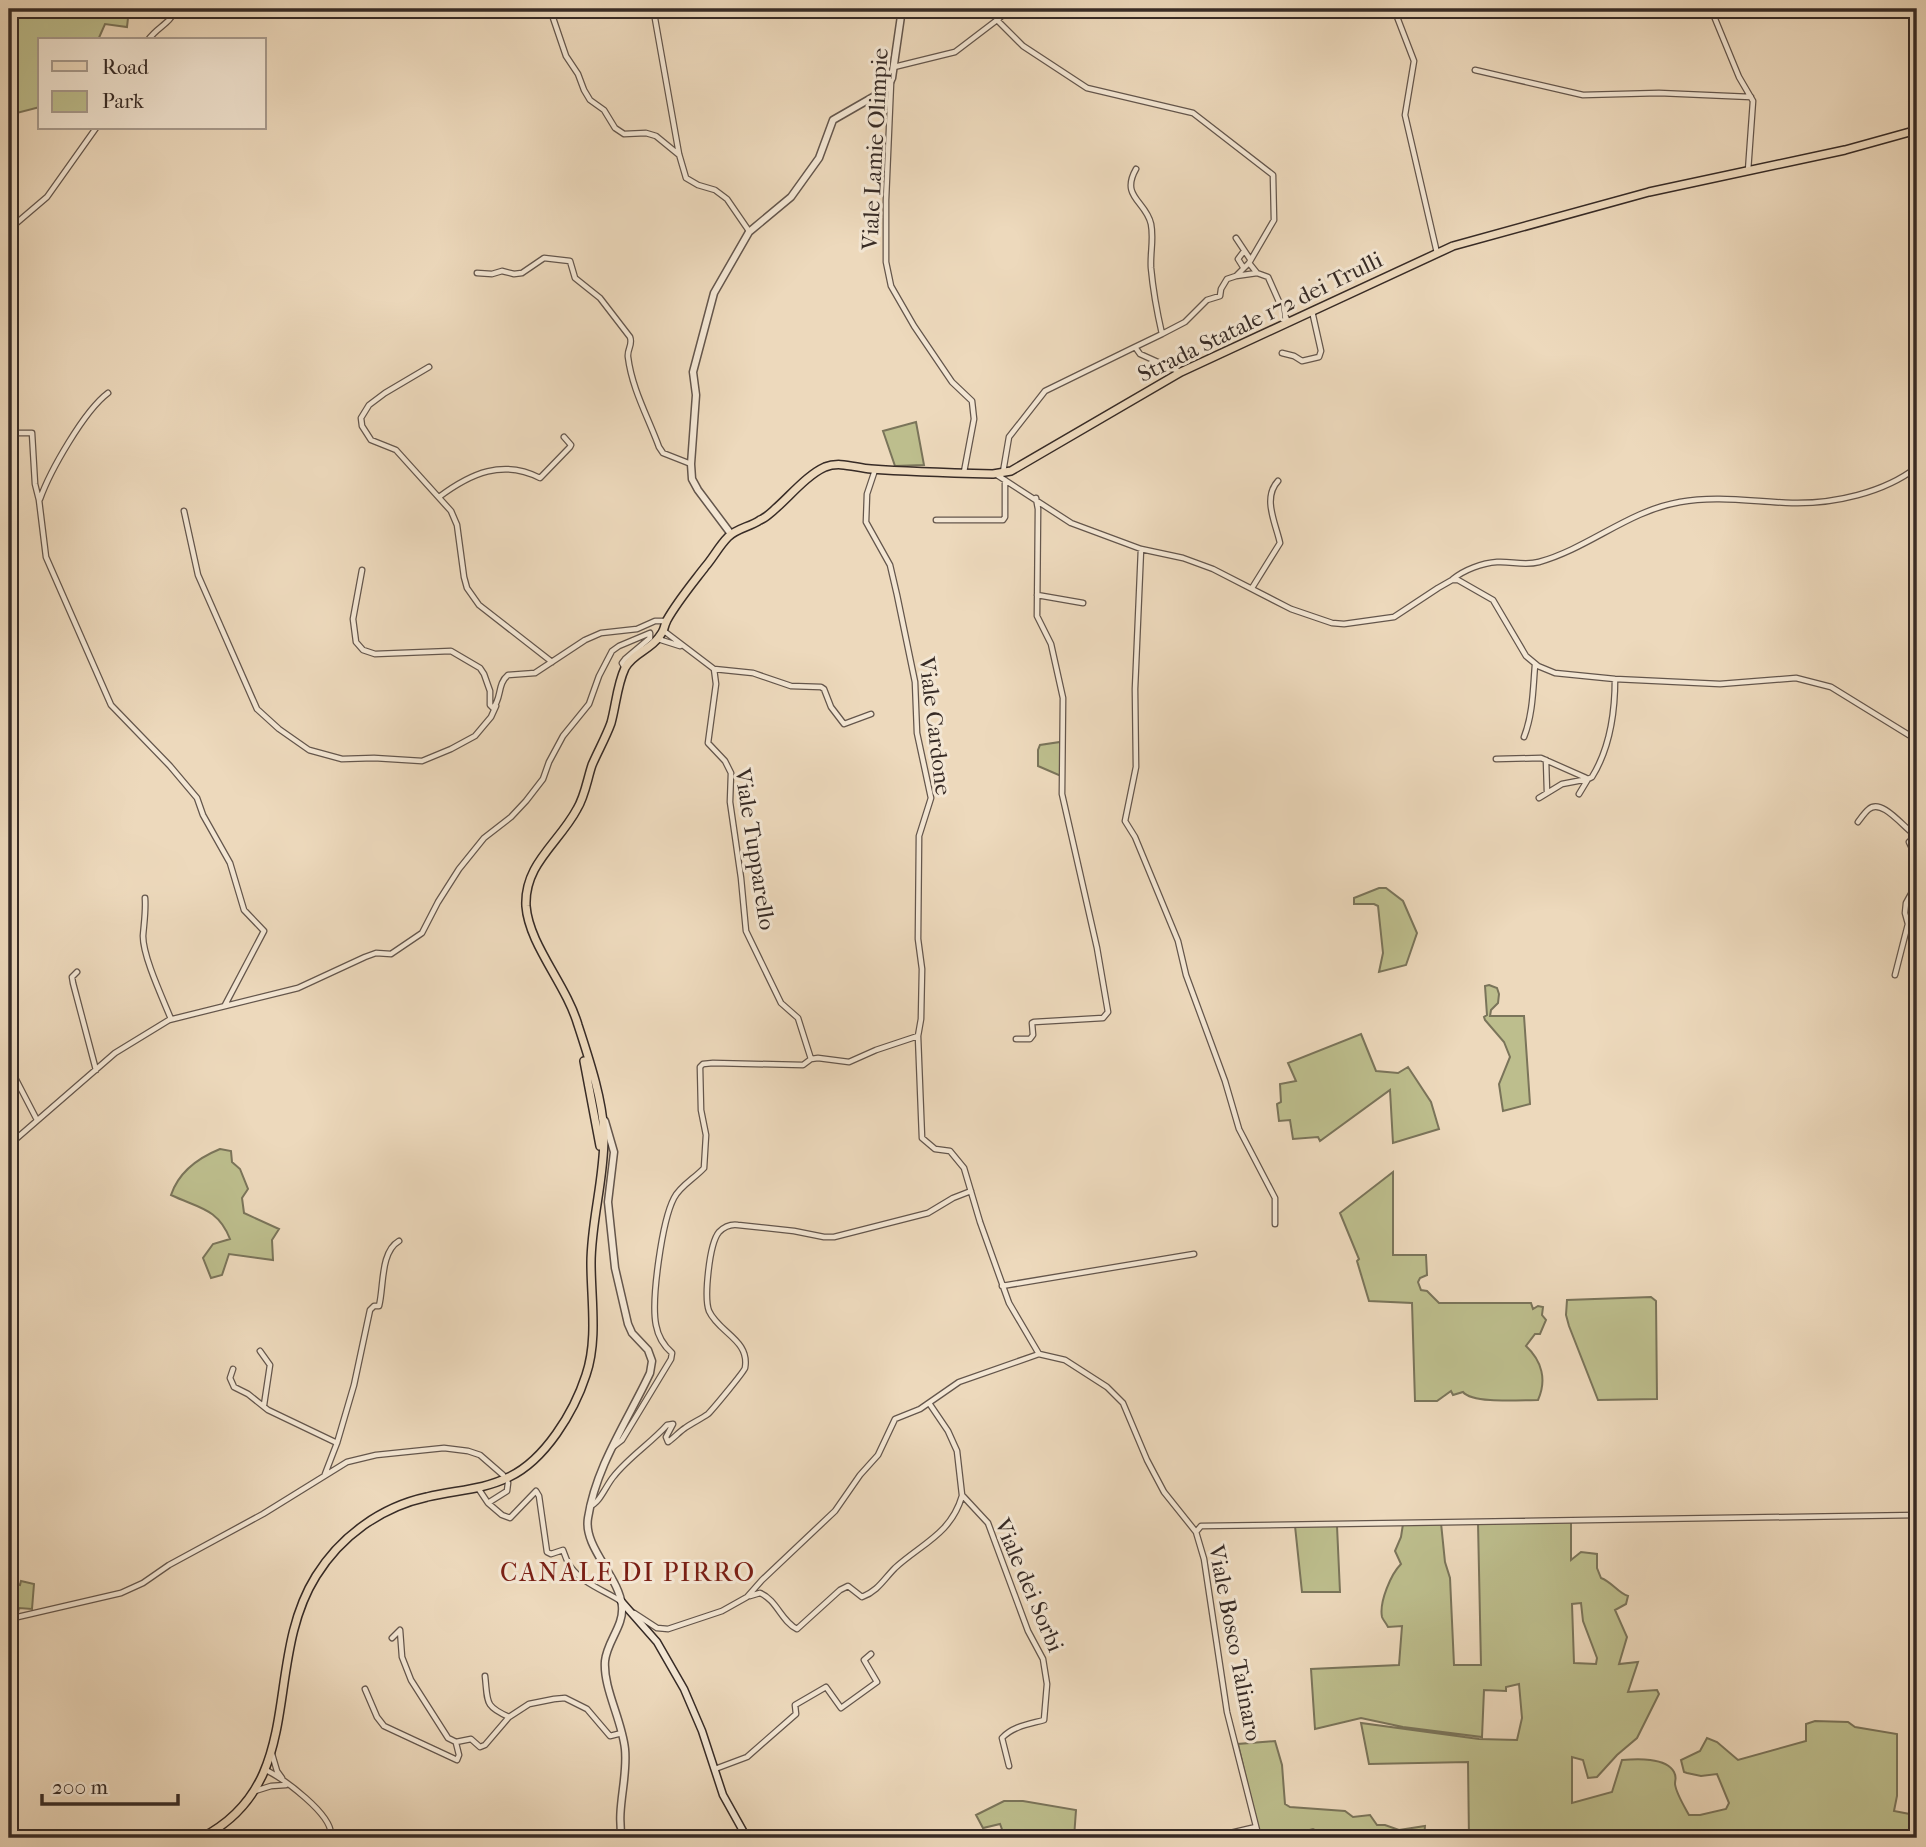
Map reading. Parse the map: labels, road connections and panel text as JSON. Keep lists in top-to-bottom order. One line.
{"streets":{"main road":["Strada Statale 172 dei Trulli"],"street":["Viale Lamie Olimpie","Viale Cardone","Viale Tupparello","Viale dei Sorbi","Viale Bosco Talinaro"]},"crossings":[["Viale Lamie Olimpie","Strada Statale 172 dei Trulli"],["Strada Statale 172 dei Trulli","Viale Cardone"]],"districts":["CANALE DI PIRRO"],"legend":["Road","Park"],"scale_bar":"200 m"}
